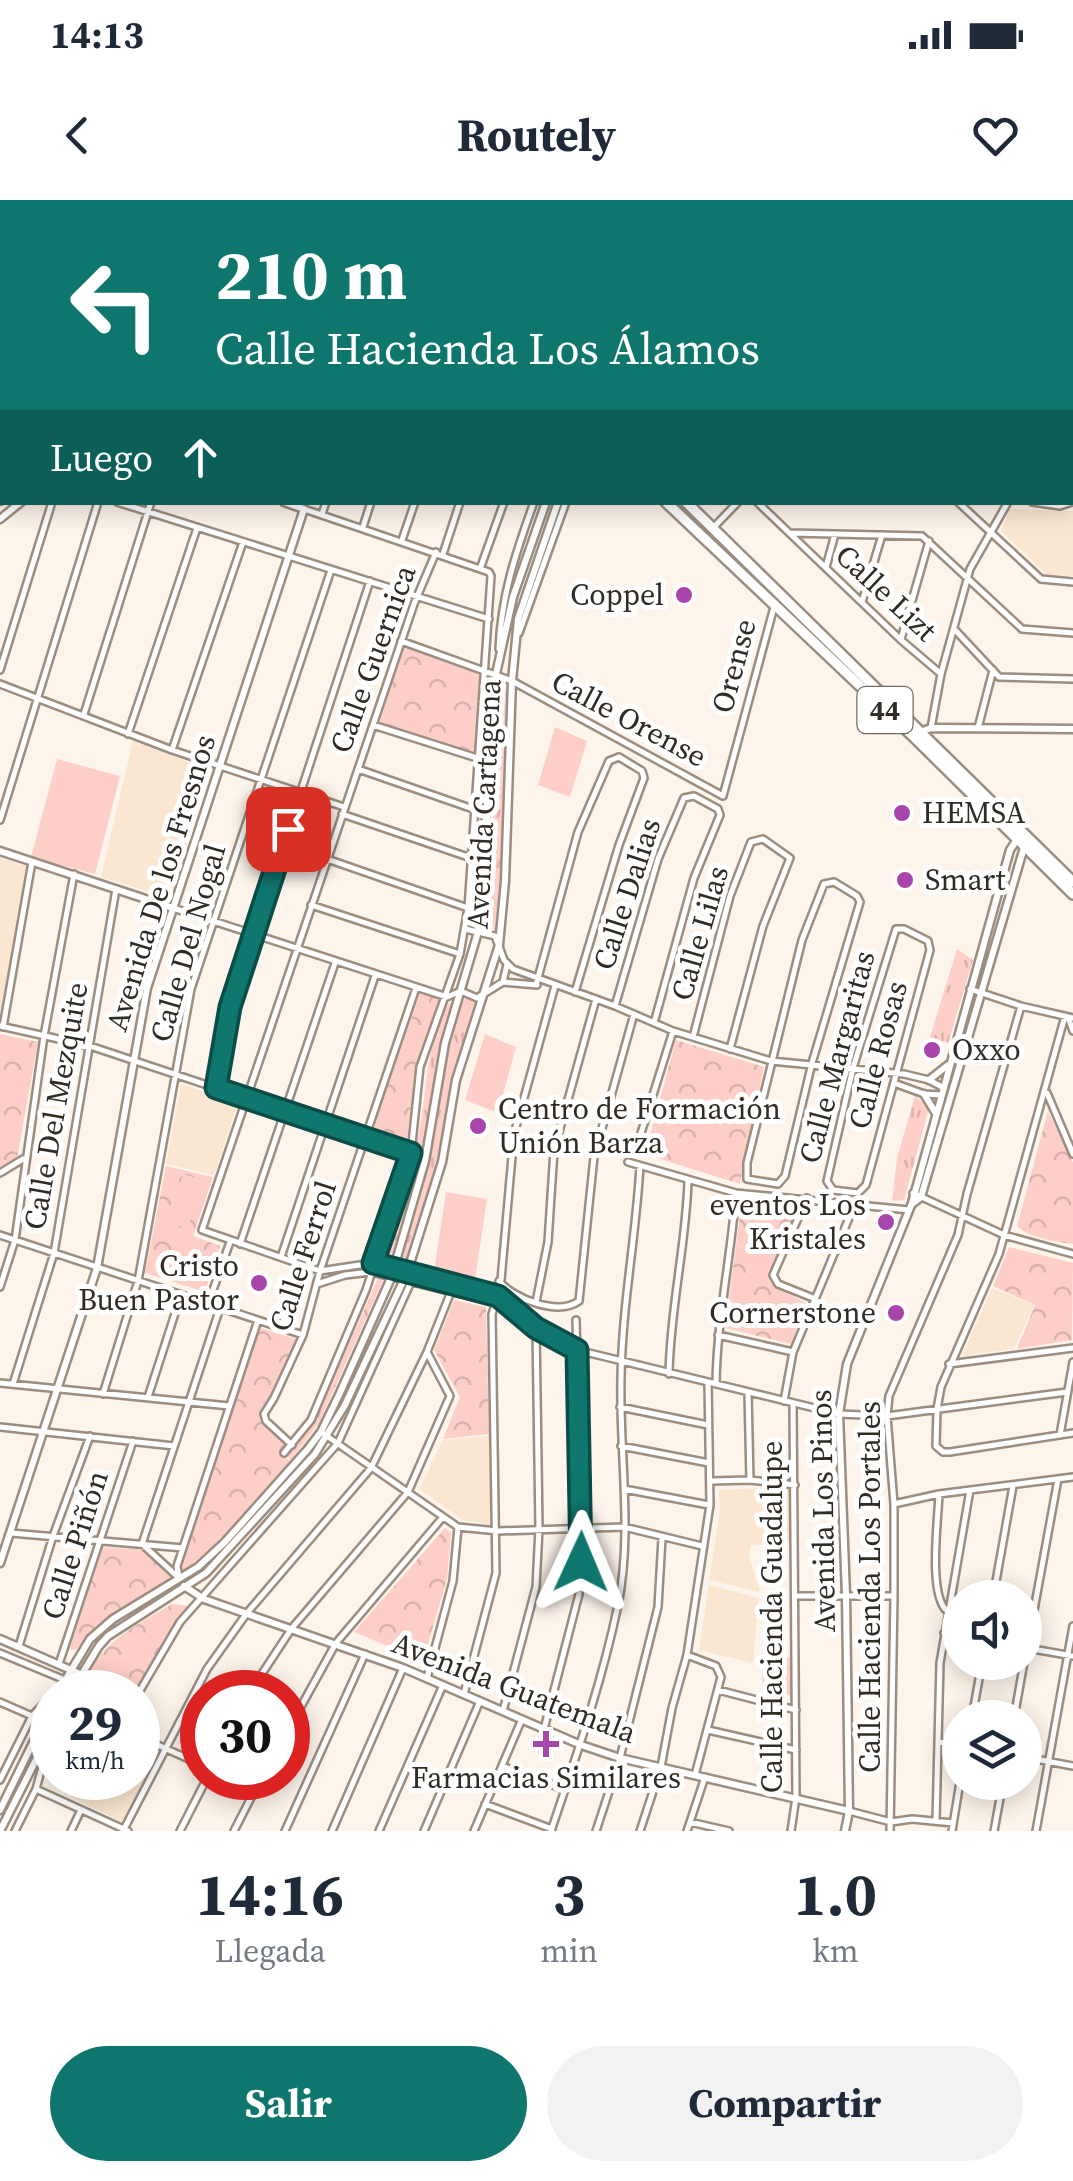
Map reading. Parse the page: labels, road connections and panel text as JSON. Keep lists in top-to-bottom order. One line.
{"streets":{"main road":["44"],"street":["Calle Lizt","Calle Guernica","Orense","Calle Orense","Avenida Cartagena","Avenida De los Fresnos","Calle Dalias","Calle Lilas","Calle Del Nogal","Calle Rosas","Calle Margaritas","Calle Del Mezquite","Calle Ferrol","Avenida Los Pinos","Calle Piñón","Calle Hacienda Los Portales","Calle Hacienda Guadalupe","Avenida Guatemala"]},"crossings":[["Calle Guernica","Calle Orense"],["Orense","44"],["Orense","Calle Orense"],["44","Avenida Los Pinos"],["Calle Orense","Avenida Cartagena"],["Avenida Cartagena","Avenida Guatemala"],["Calle Rosas","Calle Margaritas"],["Avenida Los Pinos","Avenida Guatemala"],["Calle Hacienda Los Portales","Avenida Guatemala"],["Calle Hacienda Guadalupe","Avenida Guatemala"]],"places":{"other":["Coppel","HEMSA","Smart","Oxxo","Centro de Formación Unión Barza","eventos Los Kristales","Cristo Buen Pastor","Cornerstone"],"health":["Farmacias Similares"]},"page":{"status":"14:13","header":"Routely","turn":["210 m","Calle Hacienda Los Álamos"],"then":"Luego","speed":"29 km/h","limit":"30","eta":["14:16","Llegada","3","min","1.0","km"],"buttons":["Salir","Compartir"]}}
